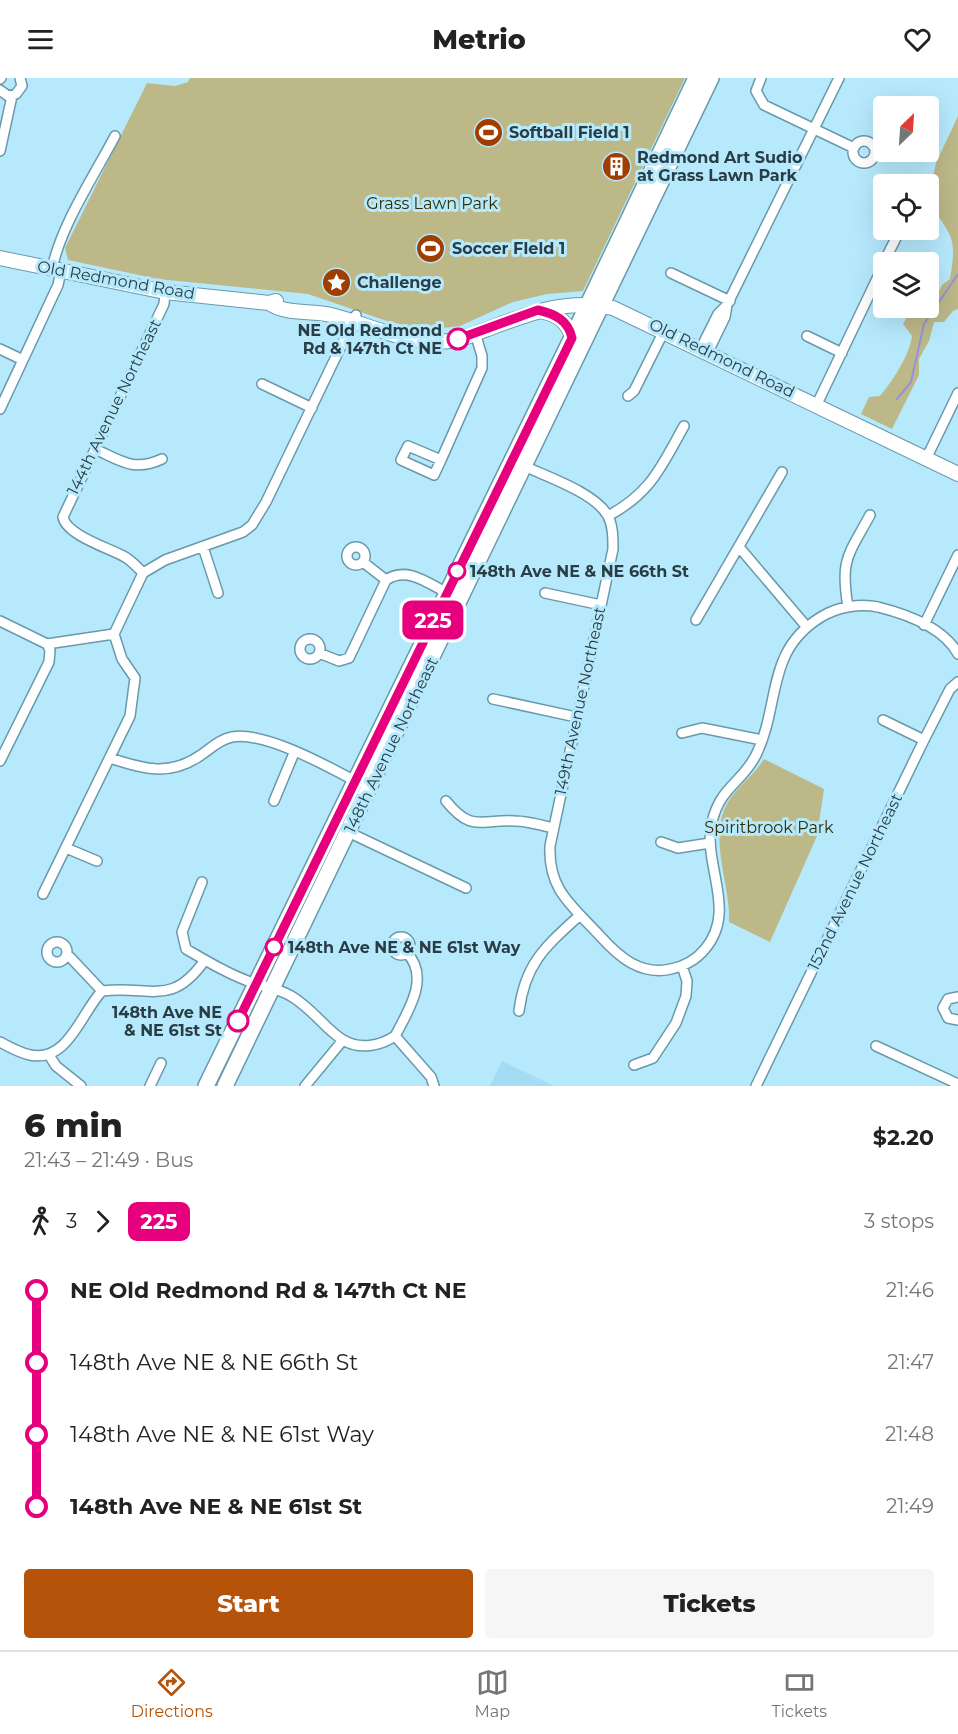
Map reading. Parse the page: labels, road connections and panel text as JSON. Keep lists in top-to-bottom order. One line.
{"streets":{"main road":["Old Redmond Road","148th Avenue Northeast"],"street":["144th Avenue Northeast","149th Avenue Northeast","152nd Avenue Northeast"]},"crossings":[["Old Redmond Road","144th Avenue Northeast"],["Old Redmond Road","148th Avenue Northeast"]],"parks":["Grass Lawn Park","Spiritbrook Park"],"places":{"sports":["Softball Field 1","Soccer FIeld 1"],"building":["Redmond Art Sudio at Grass Lawn Park"],"place":["Challenge"],"other":["NE Old Redmond Rd & 147th Ct NE","148th Ave NE & NE 66th St","148th Ave NE & NE 61st Way","148th Ave NE & NE 61st St"]},"lines":["bus line 225"],"north":"top right","page":{"header":"Metrio","on_map":"225","heading":["6 min","21:43 – 21:49 · Bus","$2.20"],"legs":["3","225","3 stops"],"list":[{"name":"NE Old Redmond Rd & 147th Ct NE","value":"21:46"},{"name":"148th Ave NE & NE 66th St","value":"21:47"},{"name":"148th Ave NE & NE 61st Way","value":"21:48"},{"name":"148th Ave NE & NE 61st St","value":"21:49"}],"buttons":["Start","Tickets"],"tabs":["Directions","Map","Tickets"]}}
